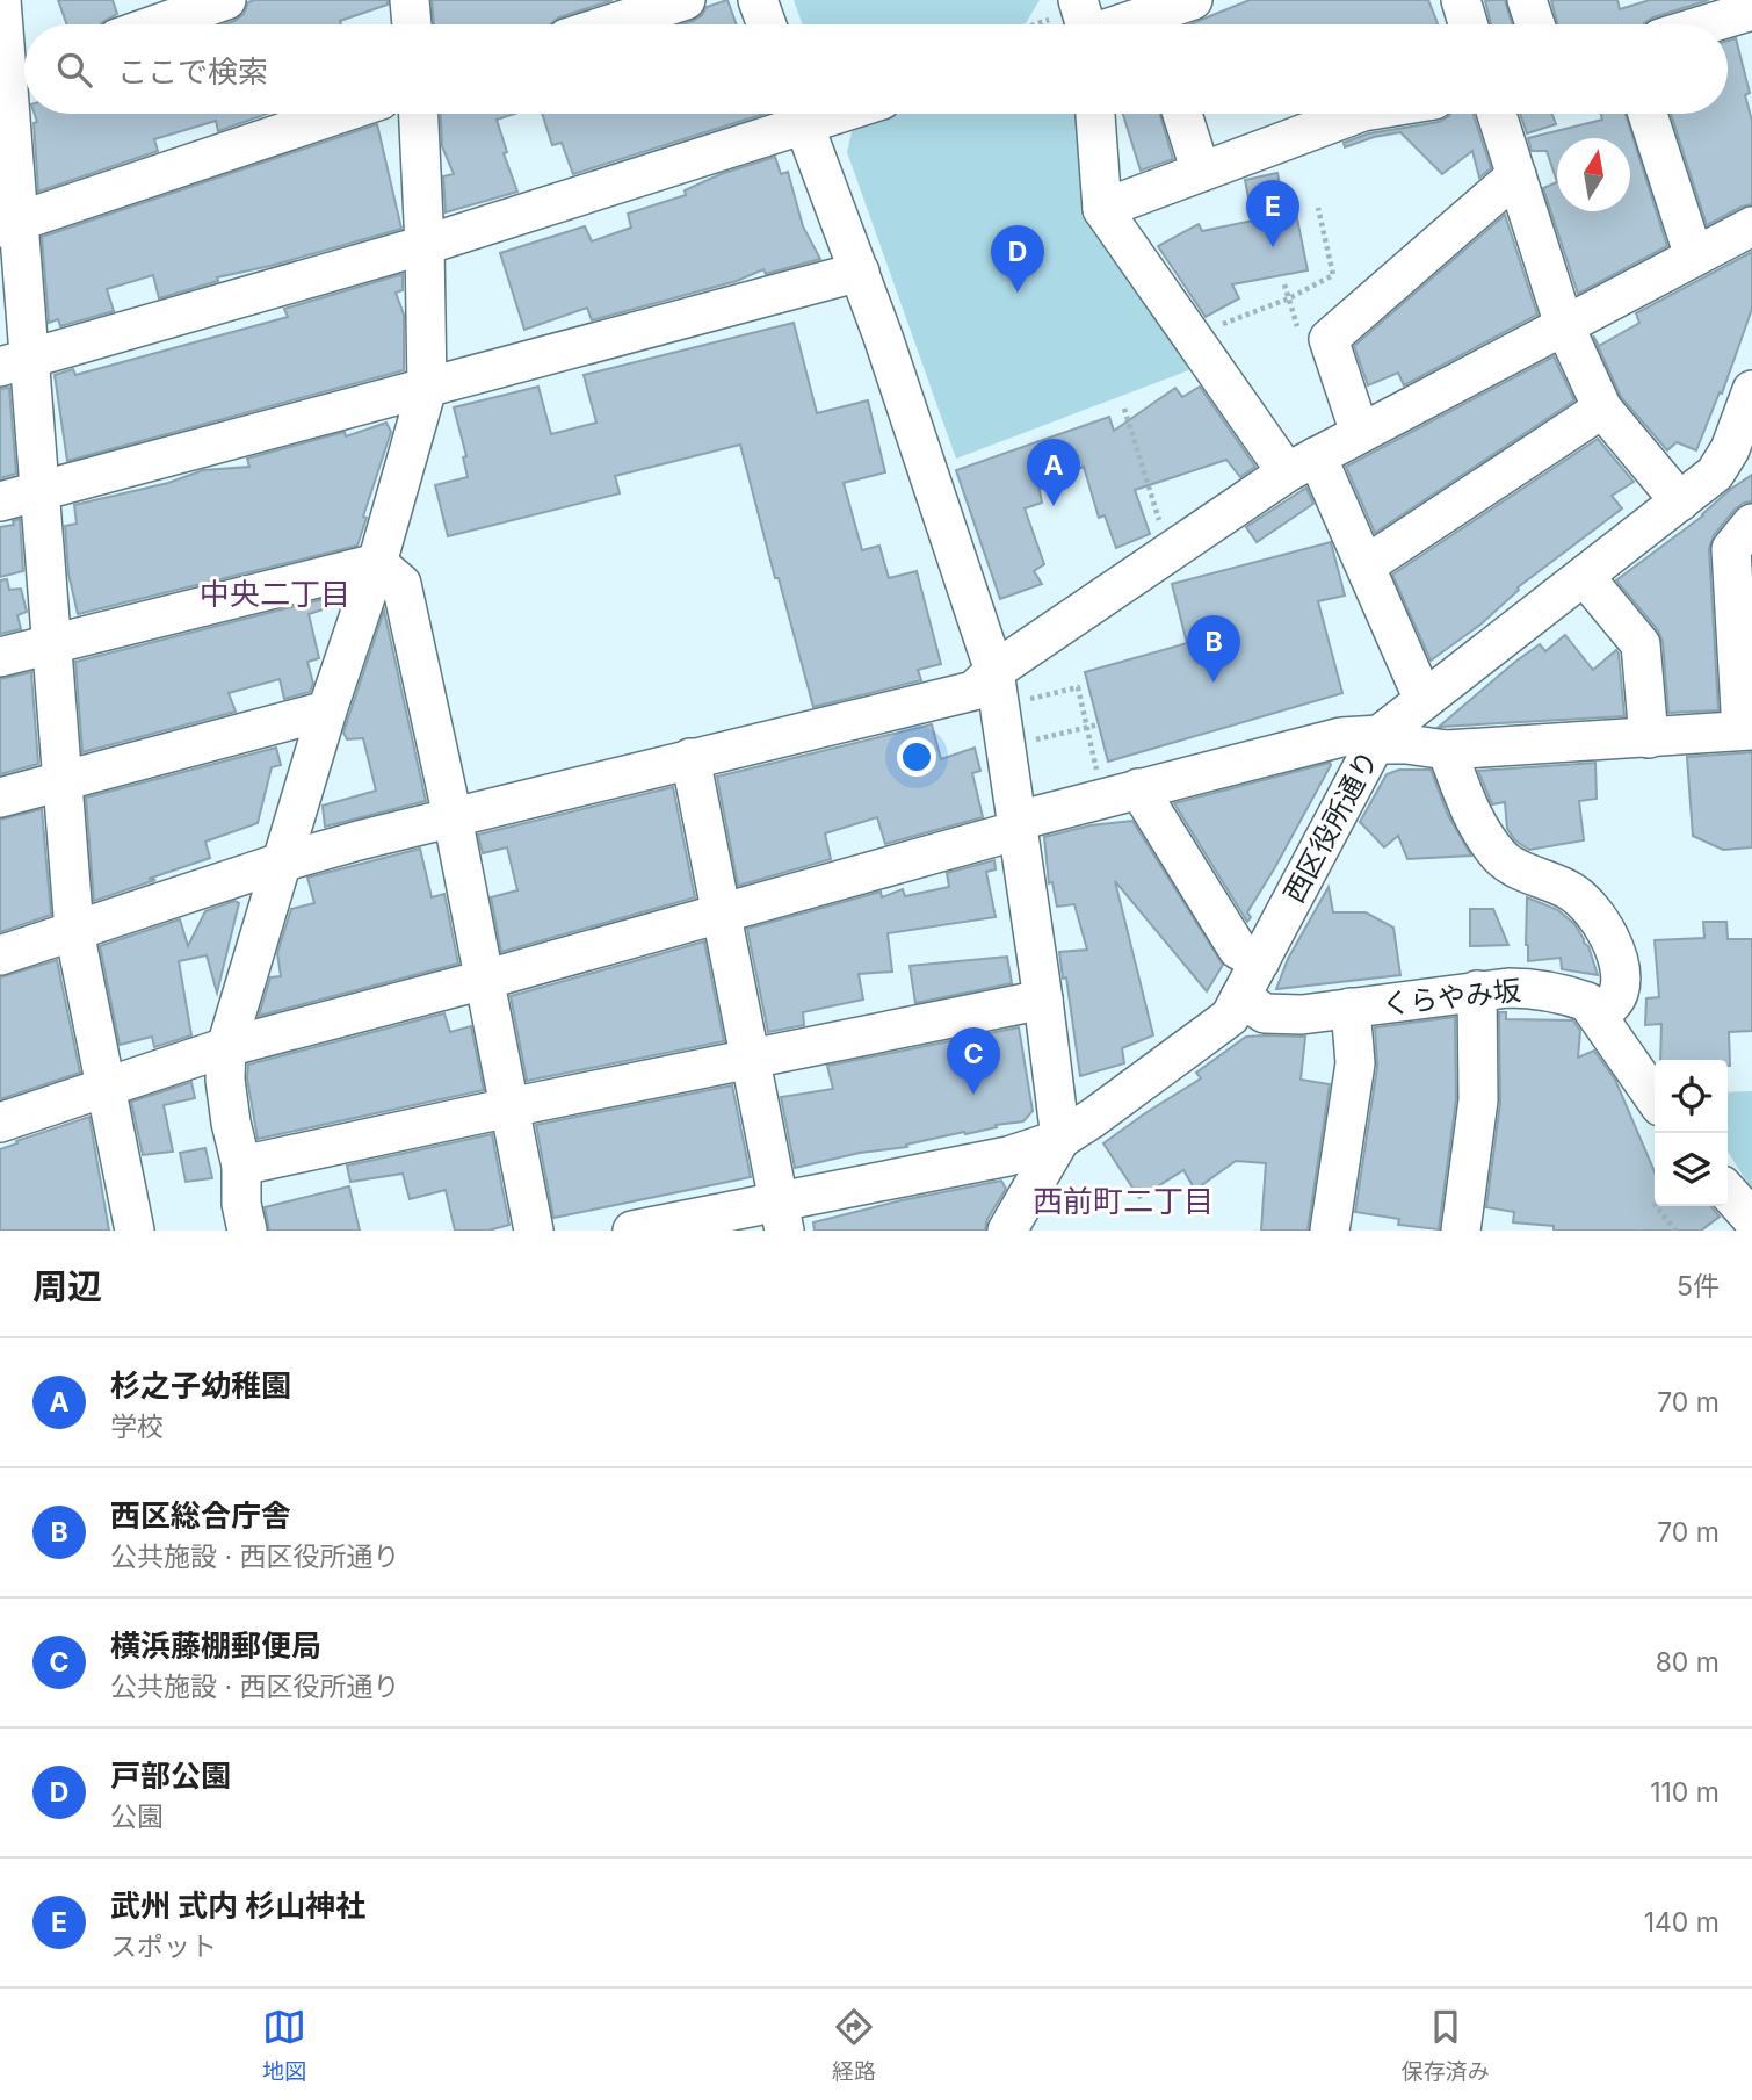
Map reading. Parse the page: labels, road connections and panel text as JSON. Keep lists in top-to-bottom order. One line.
{"streets":{"street":["西区役所通り","くらやみ坂"]},"crossings":[["西区役所通り","くらやみ坂"]],"districts":["中央二丁目","西前町二丁目"],"north":"top","page":{"search":"ここで検索","pins":["E","D","A","B","C"],"heading":["周辺","5件"],"list":[{"mark":"A","name":"杉之子幼稚園","note":"学校","value":"70 m"},{"mark":"B","name":"西区総合庁舎","note":"公共施設 · 西区役所通り","value":"70 m"},{"mark":"C","name":"横浜藤棚郵便局","note":"公共施設 · 西区役所通り","value":"80 m"},{"mark":"D","name":"戸部公園","note":"公園","value":"110 m"},{"mark":"E","name":"武州 式内 杉山神社","note":"スポット","value":"140 m"}],"nav":["地図","経路","保存済み"]}}
